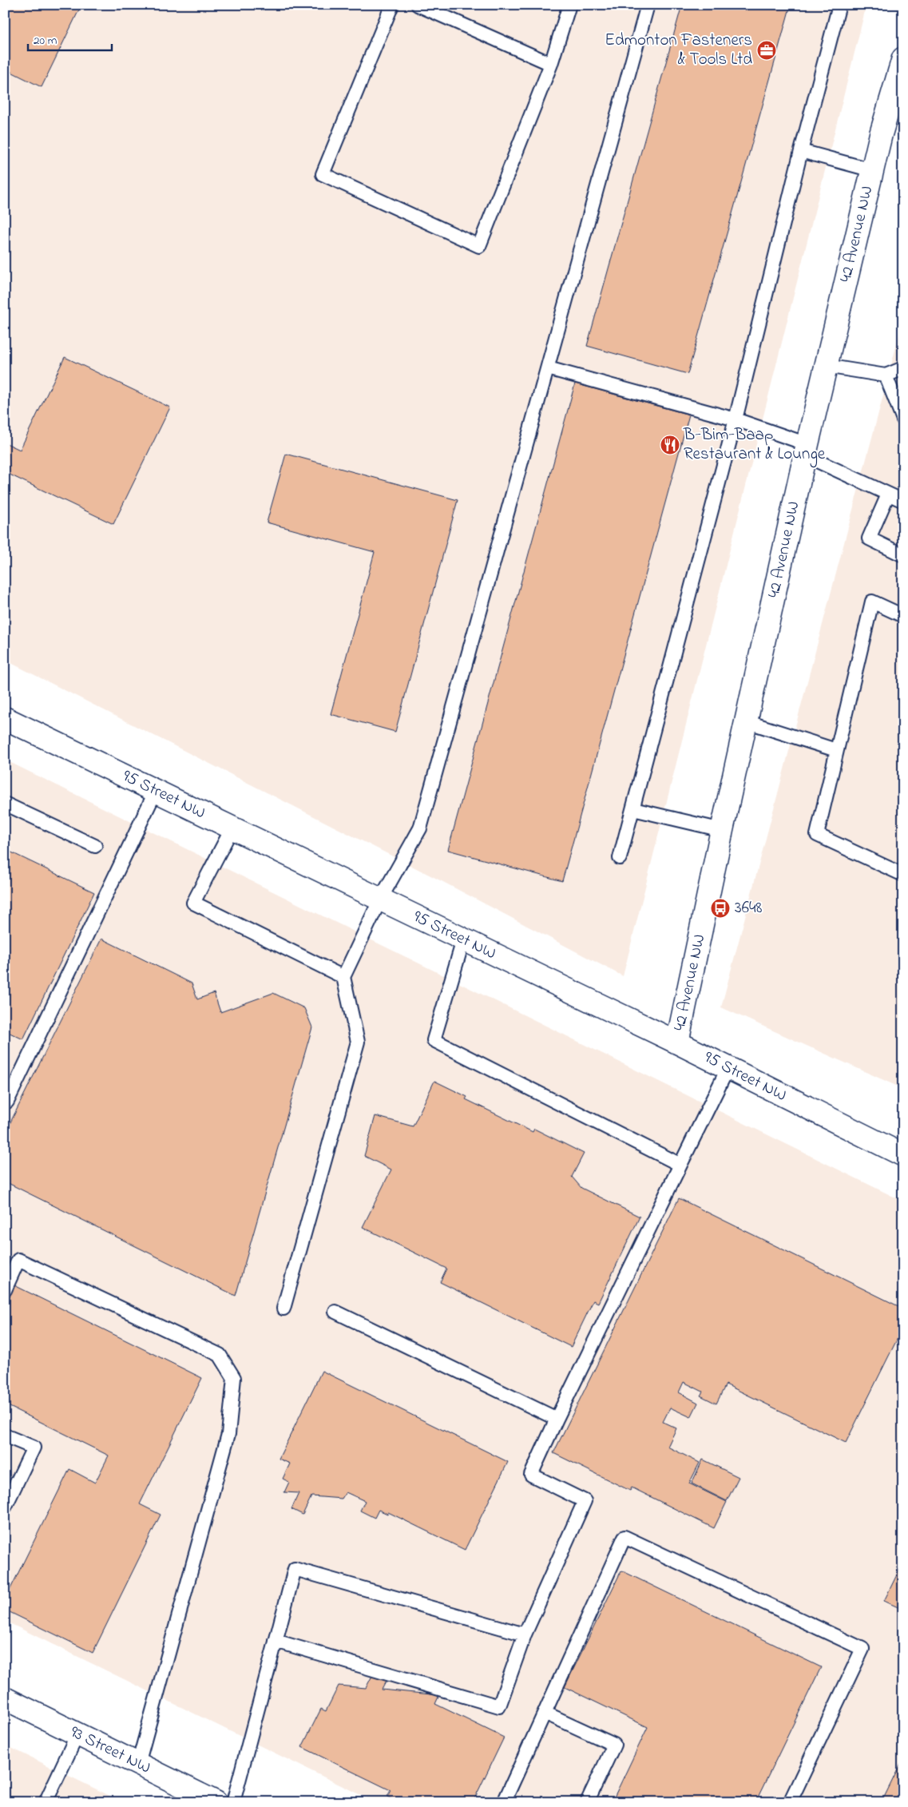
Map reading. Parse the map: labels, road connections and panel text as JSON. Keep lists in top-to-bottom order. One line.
{"streets":{"street":["42 Avenue NW","95 Street NW","93 Street NW"]},"crossings":[["42 Avenue NW","95 Street NW"]],"places":{"office":["Edmonton Fasteners & Tools Ltd"],"restaurant":["B-Bim-Baap Restaurant & Lounge"],"bus stop":["3648"]},"scale_bar":"20 m"}
